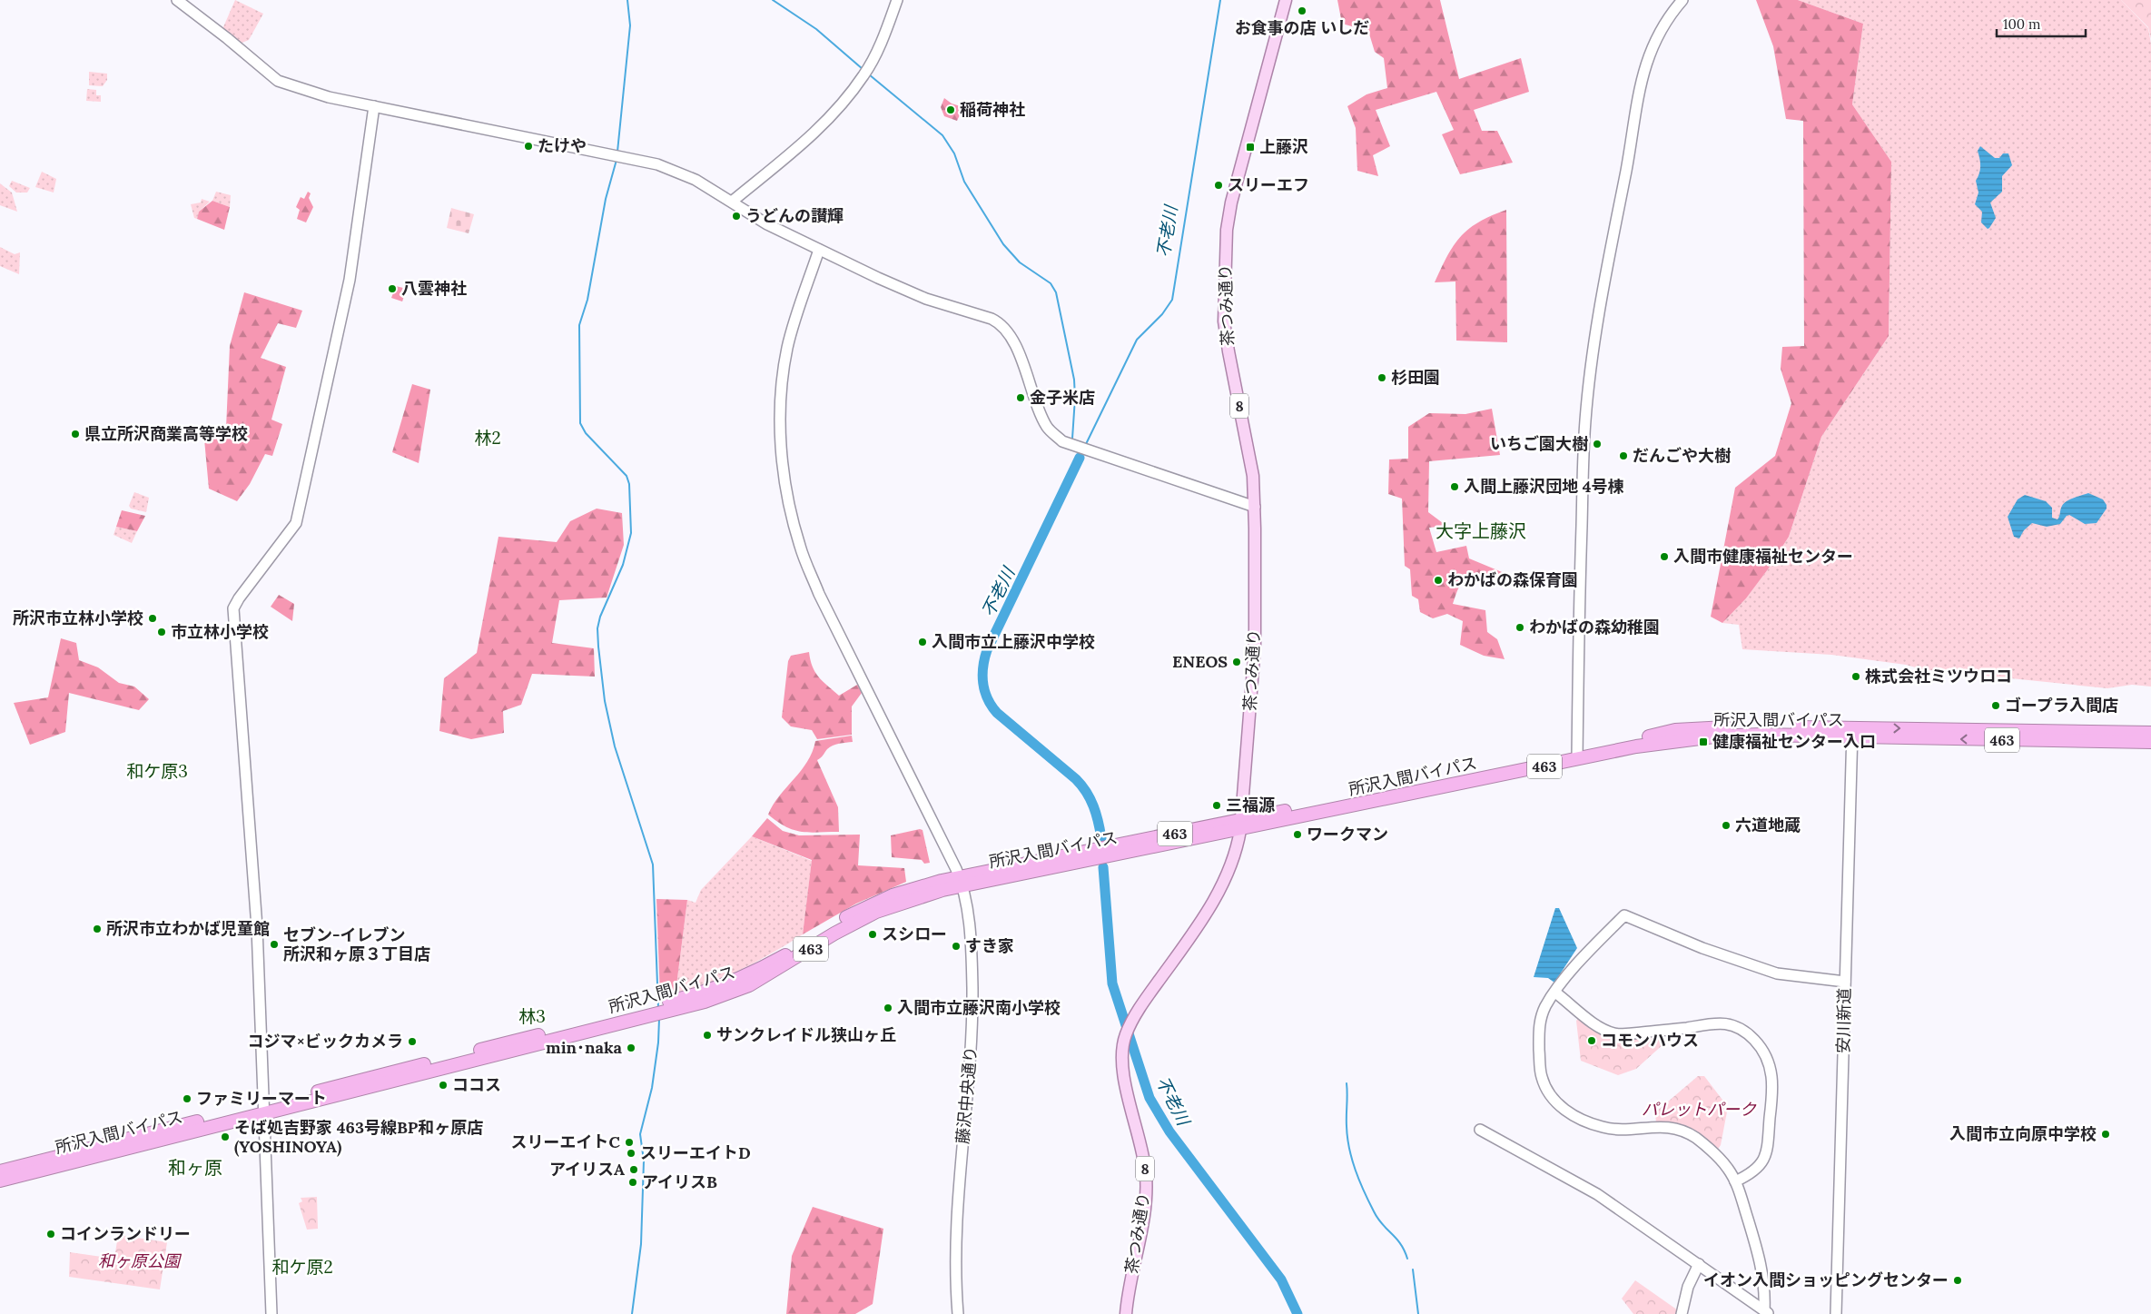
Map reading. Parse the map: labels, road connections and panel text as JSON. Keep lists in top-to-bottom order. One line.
{"streets":{"highway":["所沢入間バイパス","463"],"main road":["茶つみ通り","8"],"street":["安川新道","藤沢中央通り"]},"crossings":[["茶つみ通り","所沢入間バイパス"],["所沢入間バイパス","安川新道"],["所沢入間バイパス","藤沢中央通り"]],"districts":["林2","大字上藤沢","和ケ原3","林3","和ヶ原","和ケ原2"],"water":["不老川"],"parks":["パレットパーク","和ヶ原公園"],"places":{"other":["お食事の店 いしだ","稲荷神社","たけや","スリーエフ","うどんの讃輝","八雲神社","杉田園","金子米店","県立所沢商業高等学校","いちご園大樹","だんごや大樹","入間上藤沢団地 4号棟","入間市健康福祉センター","わかばの森保育園","所沢市立林小学校","わかばの森幼稚園","市立林小学校","入間市立上藤沢中学校","ENEOS","株式会社ミツウロコ","ゴープラ入間店","三福源","六道地蔵","ワークマン","所沢市立わかば児童館","スシロー","セブン-イレブン 所沢和ヶ原３丁目店","すき家","入間市立藤沢南小学校","サンクレイドル狭山ヶ丘","コモンハウス","コジマ×ビックカメラ","min･naka","ココス","ファミリーマート","入間市立向原中学校","そば処吉野家 463号線BP和ヶ原店 (YOSHINOYA)","スリーエイトC","スリーエイトD","アイリスA","アイリスB","コインランドリー","イオン入間ショッピングセンター"],"transit":["上藤沢","健康福祉センター入口"]},"scale_bar":"100 m"}
